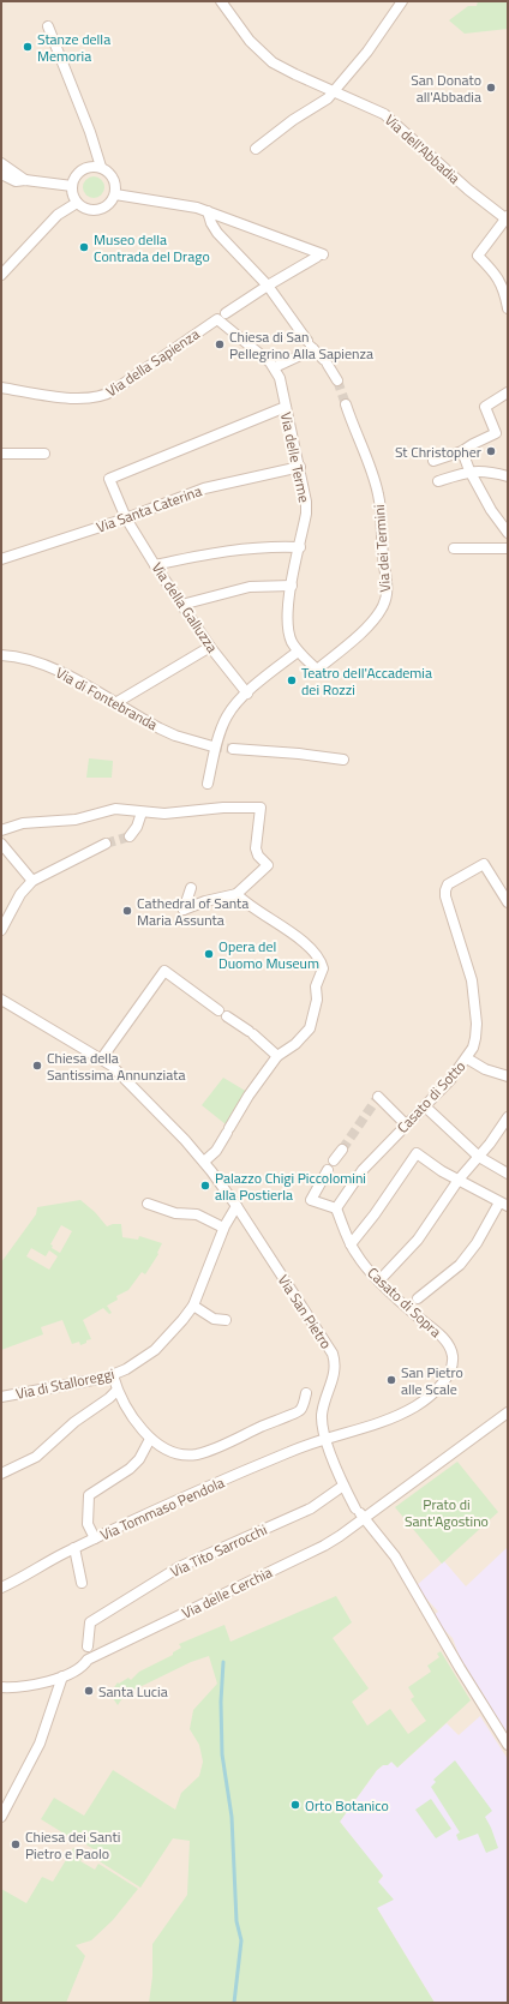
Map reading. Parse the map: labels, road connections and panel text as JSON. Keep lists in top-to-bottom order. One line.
{"streets":{"street":["Via dell'Abbadia","Via della Sapienza","Via delle Terme","Via Santa Caterina","Via dei Termini","Via della Galluzza","Via di Fontebranda","Casato di Sotto","Casato di Sopra","Via San Pietro","Via di Stalloreggi","Via Tommaso Pendola","Via Tito Sarrocchi","Via delle Cerchia"]},"crossings":[["Via delle Terme","Via Santa Caterina"],["Via delle Terme","Via dei Termini"],["Via delle Terme","Via della Galluzza"],["Via Santa Caterina","Via della Galluzza"],["Casato di Sotto","Casato di Sopra"],["Casato di Sopra","Via San Pietro"],["Casato di Sopra","Via Tommaso Pendola"],["Via San Pietro","Via di Stalloreggi"],["Via San Pietro","Via Tommaso Pendola"],["Via San Pietro","Via Tito Sarrocchi"],["Via San Pietro","Via delle Cerchia"],["Via Tito Sarrocchi","Via delle Cerchia"]],"parks":["Prato di Sant'Agostino"],"places":["Stanze della Memoria","San Donato all'Abbadia","Museo della Contrada del Drago","Chiesa di San Pellegrino Alla Sapienza","St Christopher","Teatro dell'Accademia dei Rozzi","Cathedral of Santa Maria Assunta","Opera del Duomo Museum","Chiesa della Santissima Annunziata","Palazzo Chigi Piccolomini alla Postierla","San Pietro alle Scale","Santa Lucia","Orto Botanico","Chiesa dei Santi Pietro e Paolo"]}
